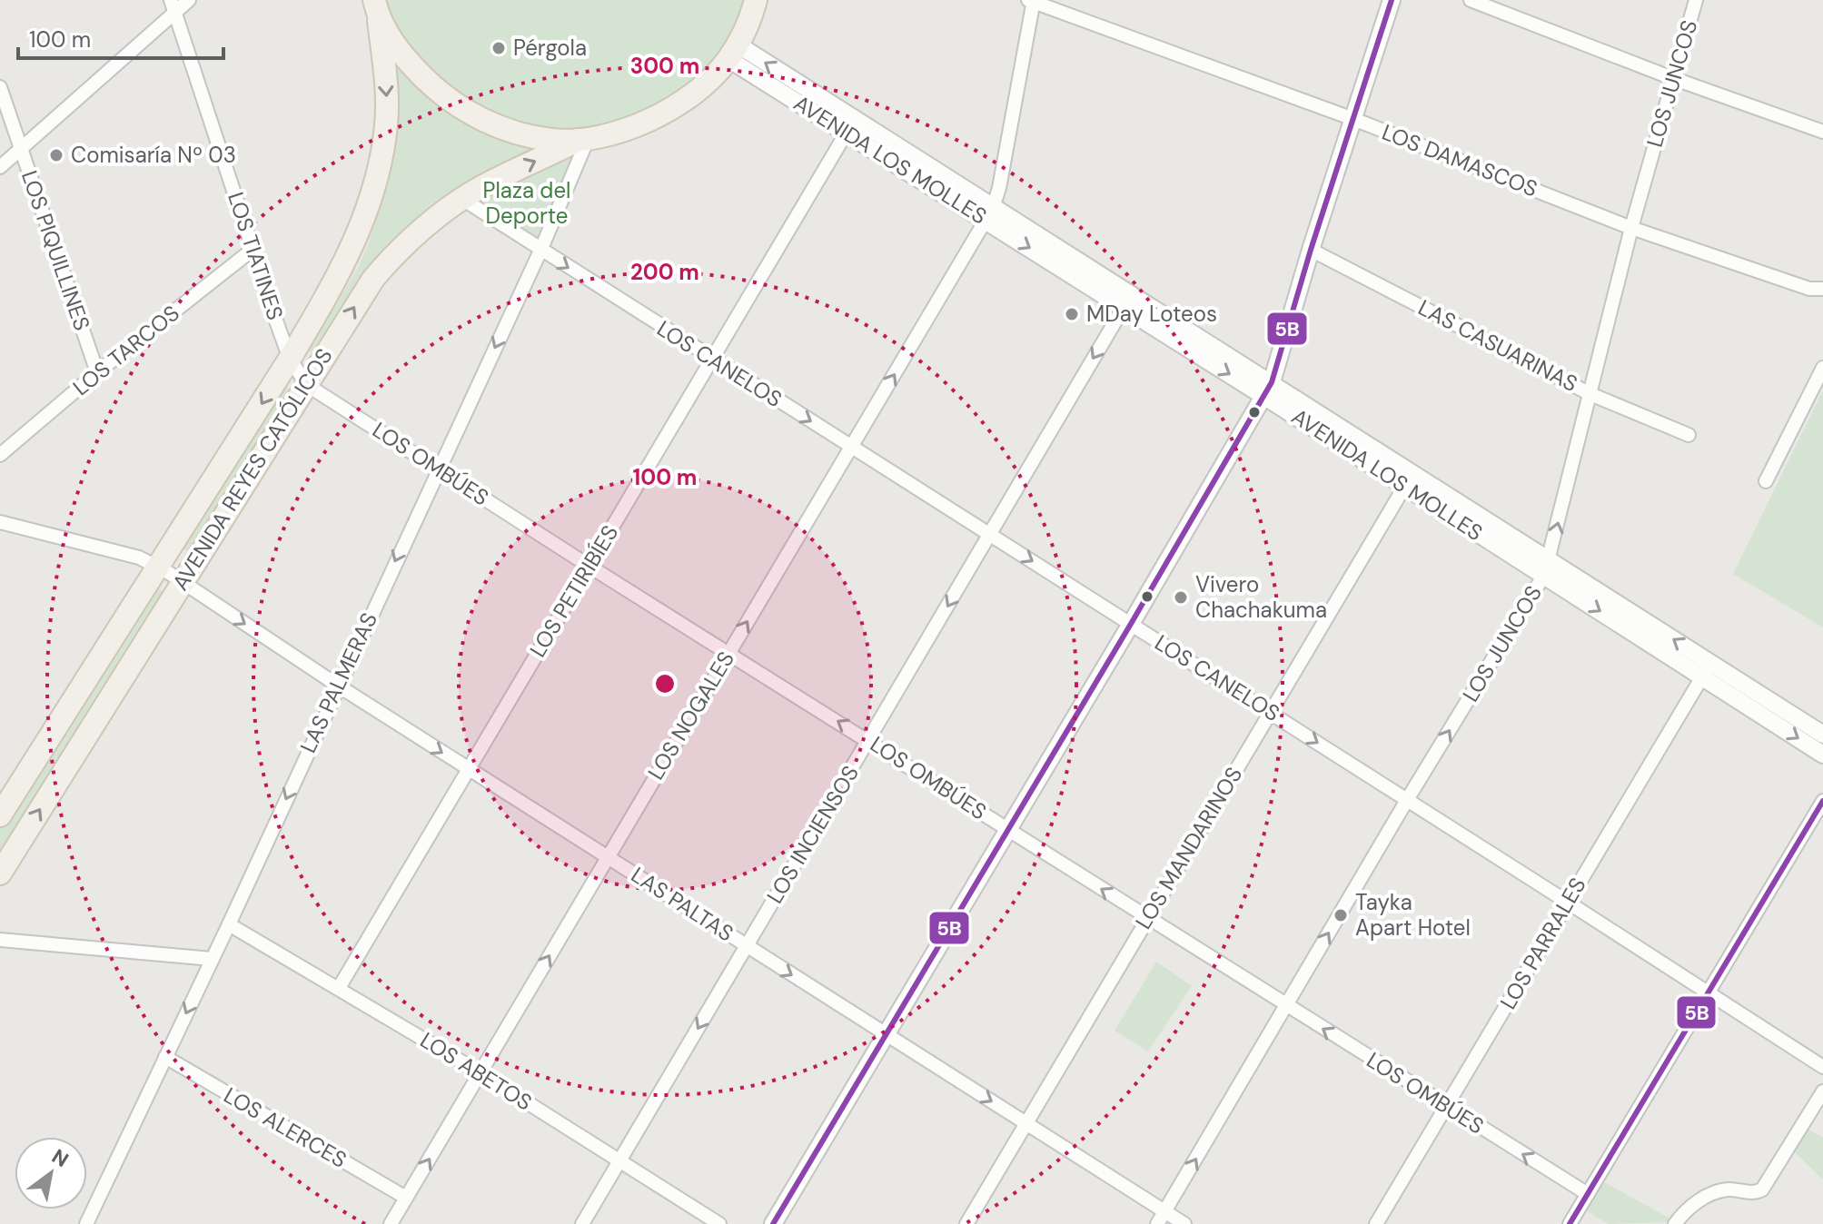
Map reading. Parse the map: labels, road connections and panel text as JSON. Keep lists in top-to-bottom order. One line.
{"streets":{"main road":["AVENIDA REYES CATÓLICOS"],"street":["LOS JUNCOS","AVENIDA LOS MOLLES","LOS DAMASCOS","LOS PIQUILLINES","LOS TIATINES","LAS CASUARINAS","LOS TARCOS","LOS CANELOS","LOS OMBÚES","LOS PETIRIBÍES","LAS PALMERAS","LOS NOGALES","LOS INCIENSOS","LOS MANDARINOS","LAS PALTAS","LOS PARRALES","LOS ABETOS","LOS ALERCES"]},"crossings":[["LOS JUNCOS","AVENIDA LOS MOLLES"],["LOS JUNCOS","LOS DAMASCOS"],["LOS JUNCOS","LAS CASUARINAS"],["LOS JUNCOS","LOS CANELOS"],["LOS JUNCOS","LOS OMBÚES"],["LOS JUNCOS","LAS PALTAS"],["AVENIDA LOS MOLLES","LOS PETIRIBÍES"],["AVENIDA LOS MOLLES","LOS NOGALES"],["AVENIDA LOS MOLLES","LOS INCIENSOS"],["AVENIDA LOS MOLLES","LOS MANDARINOS"],["AVENIDA LOS MOLLES","LOS PARRALES"],["LOS DAMASCOS","LOS NOGALES"],["LOS PIQUILLINES","LOS TARCOS"],["LOS TIATINES","LOS TARCOS"],["LOS TIATINES","LOS OMBÚES"],["LOS TIATINES","AVENIDA REYES CATÓLICOS"],["LOS CANELOS","AVENIDA REYES CATÓLICOS"],["LOS CANELOS","LOS PETIRIBÍES"],["LOS CANELOS","LAS PALMERAS"],["LOS CANELOS","LOS NOGALES"],["LOS CANELOS","LOS INCIENSOS"],["LOS CANELOS","LOS MANDARINOS"],["LOS CANELOS","LOS PARRALES"],["LOS OMBÚES","AVENIDA REYES CATÓLICOS"],["LOS OMBÚES","LOS PETIRIBÍES"],["LOS OMBÚES","LAS PALMERAS"],["LOS OMBÚES","LOS NOGALES"],["LOS OMBÚES","LOS INCIENSOS"],["LOS OMBÚES","LOS MANDARINOS"],["LOS OMBÚES","LOS PARRALES"],["AVENIDA REYES CATÓLICOS","LAS PALMERAS"],["AVENIDA REYES CATÓLICOS","LAS PALTAS"],["LOS PETIRIBÍES","LAS PALTAS"],["LOS PETIRIBÍES","LOS ABETOS"],["LAS PALMERAS","LAS PALTAS"],["LAS PALMERAS","LOS ABETOS"],["LAS PALMERAS","LOS ALERCES"],["LOS NOGALES","LAS PALTAS"],["LOS NOGALES","LOS ABETOS"],["LOS NOGALES","LOS ALERCES"],["LOS INCIENSOS","LAS PALTAS"],["LOS INCIENSOS","LOS ABETOS"],["LOS MANDARINOS","LAS PALTAS"]],"one_way":["LOS JUNCOS","LOS CANELOS","LOS OMBÚES","LAS PALMERAS","LOS NOGALES","LOS INCIENSOS","LAS PALTAS"],"parks":["Plaza del Deporte"],"places":["Pérgola","Comisaría Nº 03","MDay Loteos","Vivero Chachakuma","Tayka Apart Hotel"],"lines":["transit line 5B"],"scale_bar":"100 m","north":"top right","rings":["300 m","200 m","100 m"]}
